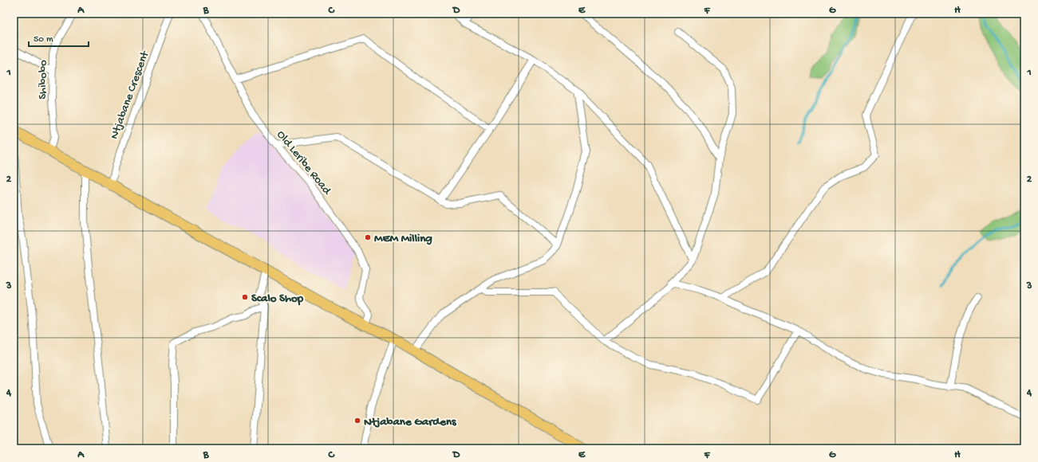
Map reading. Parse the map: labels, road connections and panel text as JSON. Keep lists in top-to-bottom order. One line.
{"streets":{"street":["Shibobo","Ntjabane Crescent","Old Leribe Road"]},"places":["MEM Milling","Scalo Shop","Ntjabane Gardens"],"scale_bar":"50 m","grid":{"columns":["A","B","C","D","E","F","G","H"],"rows":["1","2","3","4"]}}
